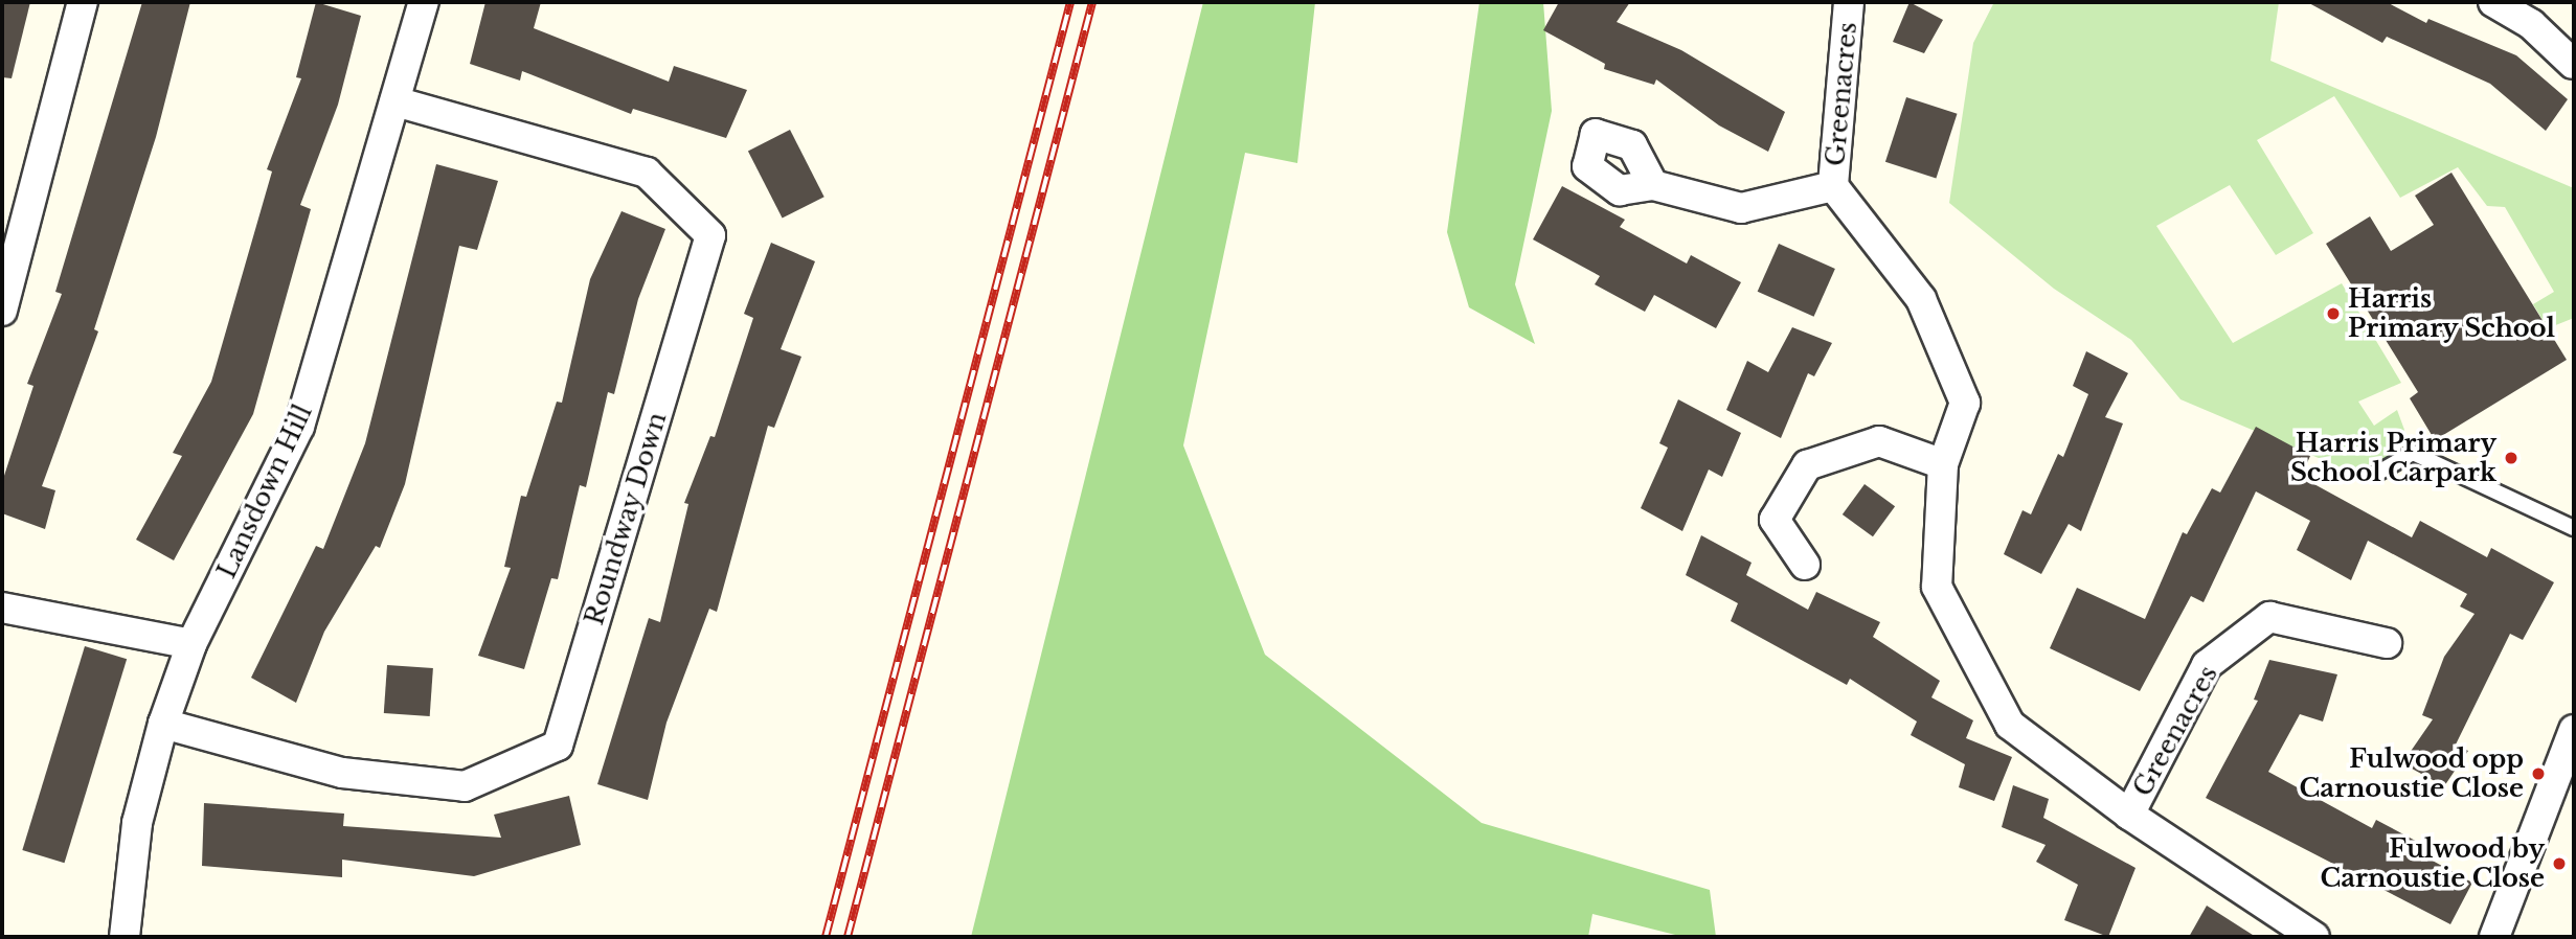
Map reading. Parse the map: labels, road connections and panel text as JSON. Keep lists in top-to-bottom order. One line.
{"streets":{"street":["Greenacres","Lansdown Hill","Roundway Down"]},"crossings":[["Lansdown Hill","Roundway Down"]],"places":["Harris Primary School","Harris Primary School Carpark","Fulwood opp Carnoustie Close","Fulwood by Carnoustie Close"]}
